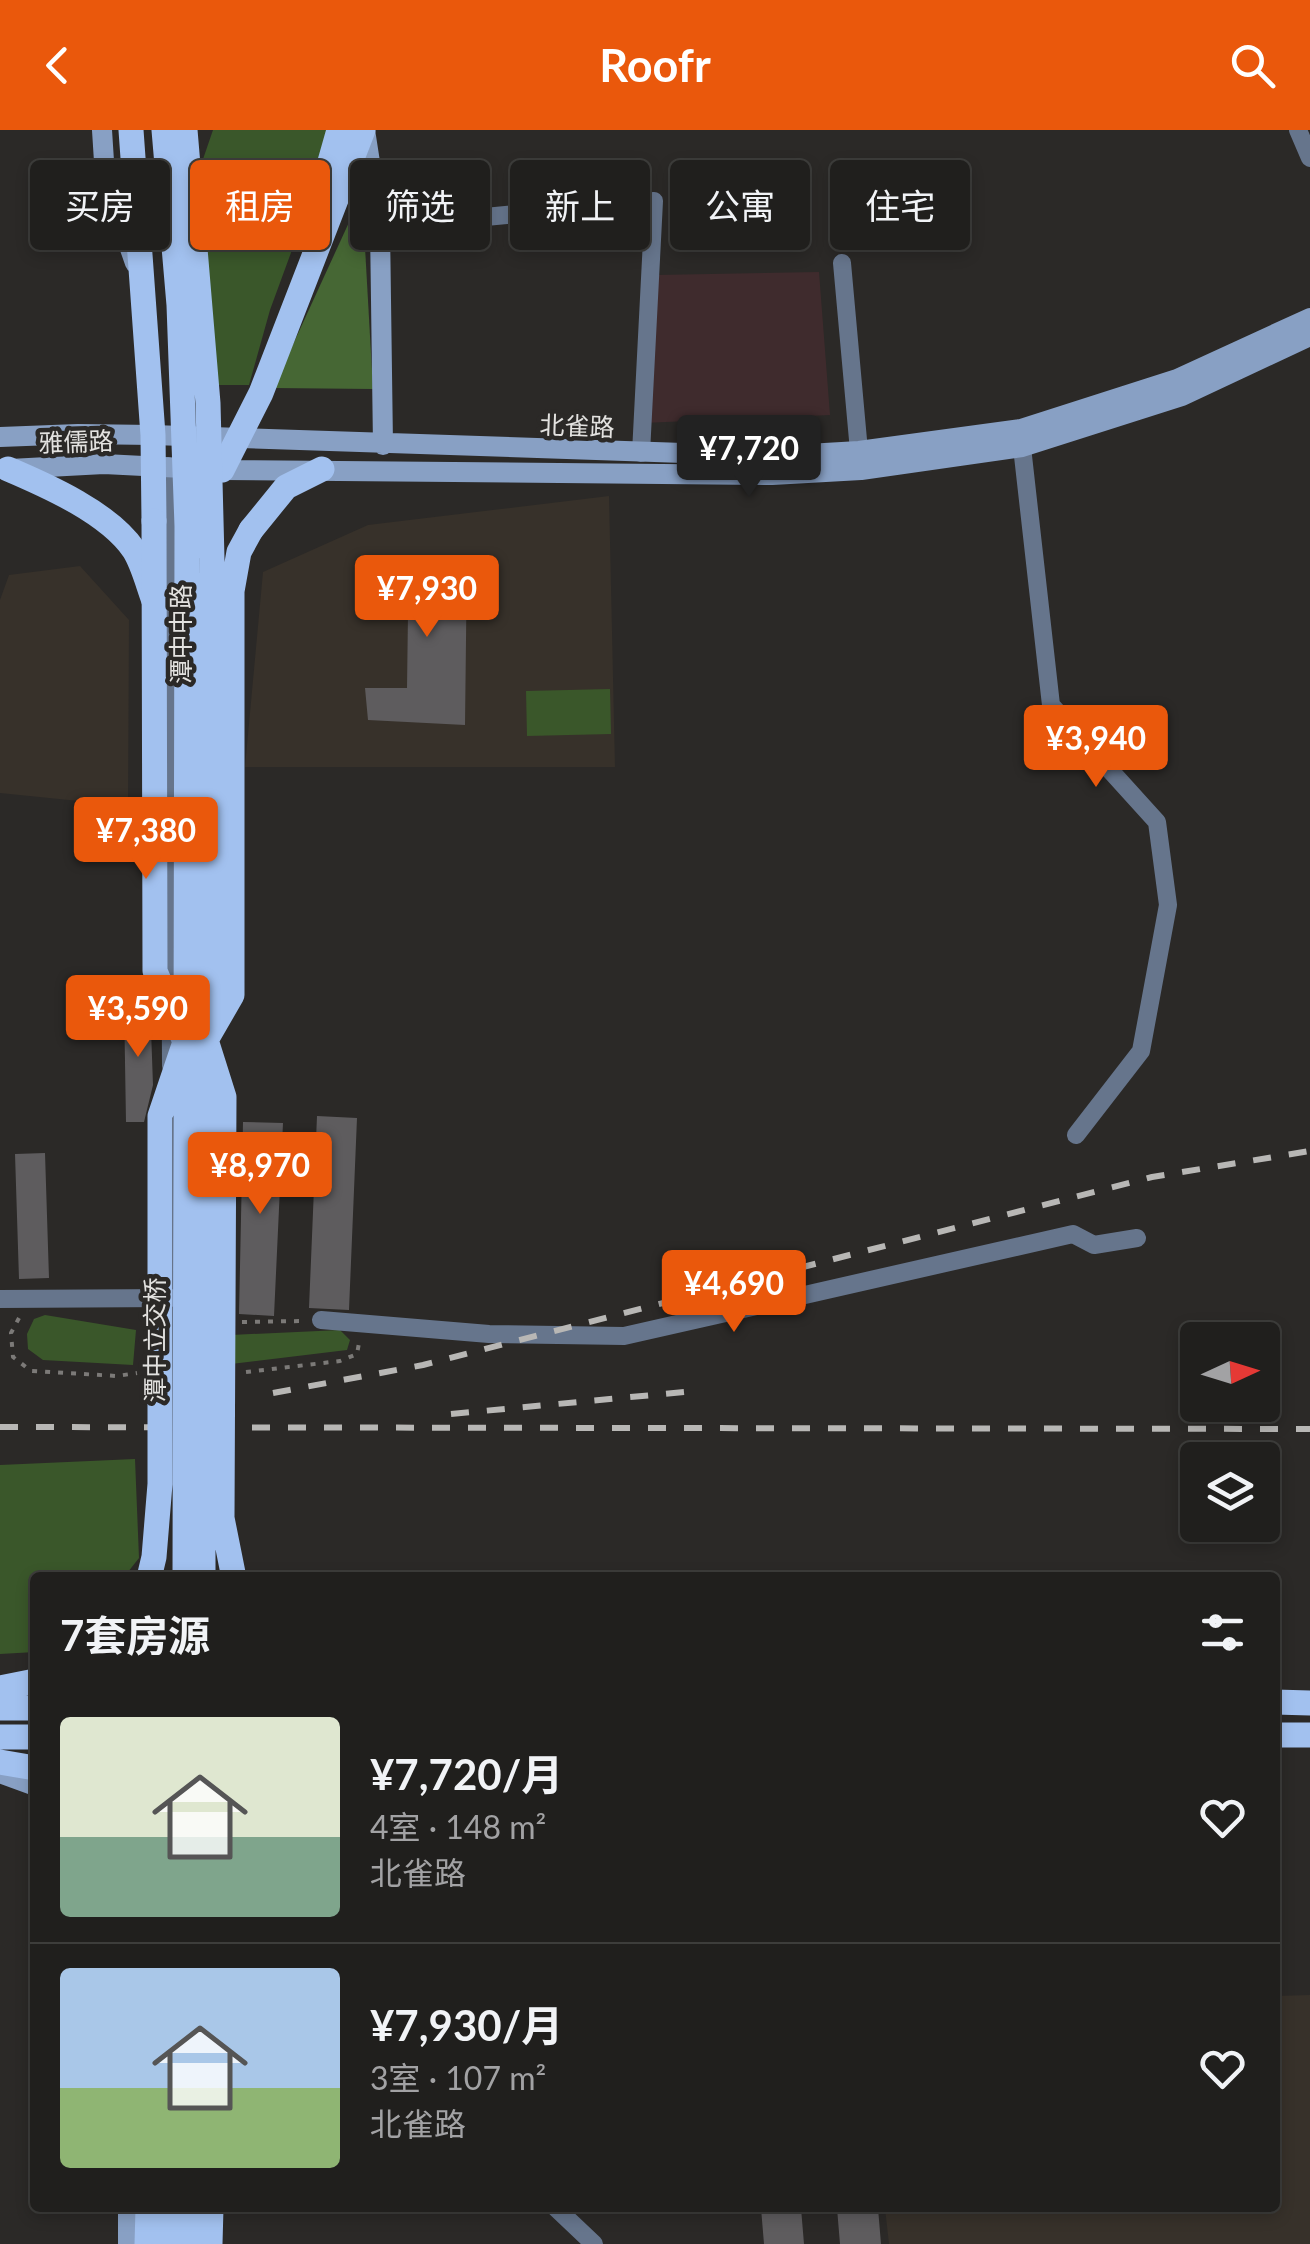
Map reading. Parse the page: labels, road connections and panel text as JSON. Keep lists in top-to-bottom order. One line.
{"streets":{"main road":["潭中中路","潭中立交桥"],"street":["北雀路","雅儒路"]},"crossings":[["北雀路","雅儒路"],["潭中中路","潭中立交桥"]],"north":"right","page":{"header":"Roofr","chip":["买房","租房","筛选","新上","公寓","住宅"],"price":["¥7,720","¥7,930","¥3,940","¥7,380","¥3,590","¥8,970","¥4,690"],"heading":"7套房源","list":[{"name":"¥7,720/月","note":"4室 · 148 m² · 北雀路"},{"name":"¥7,930/月","note":"3室 · 107 m² · 北雀路"}]}}
